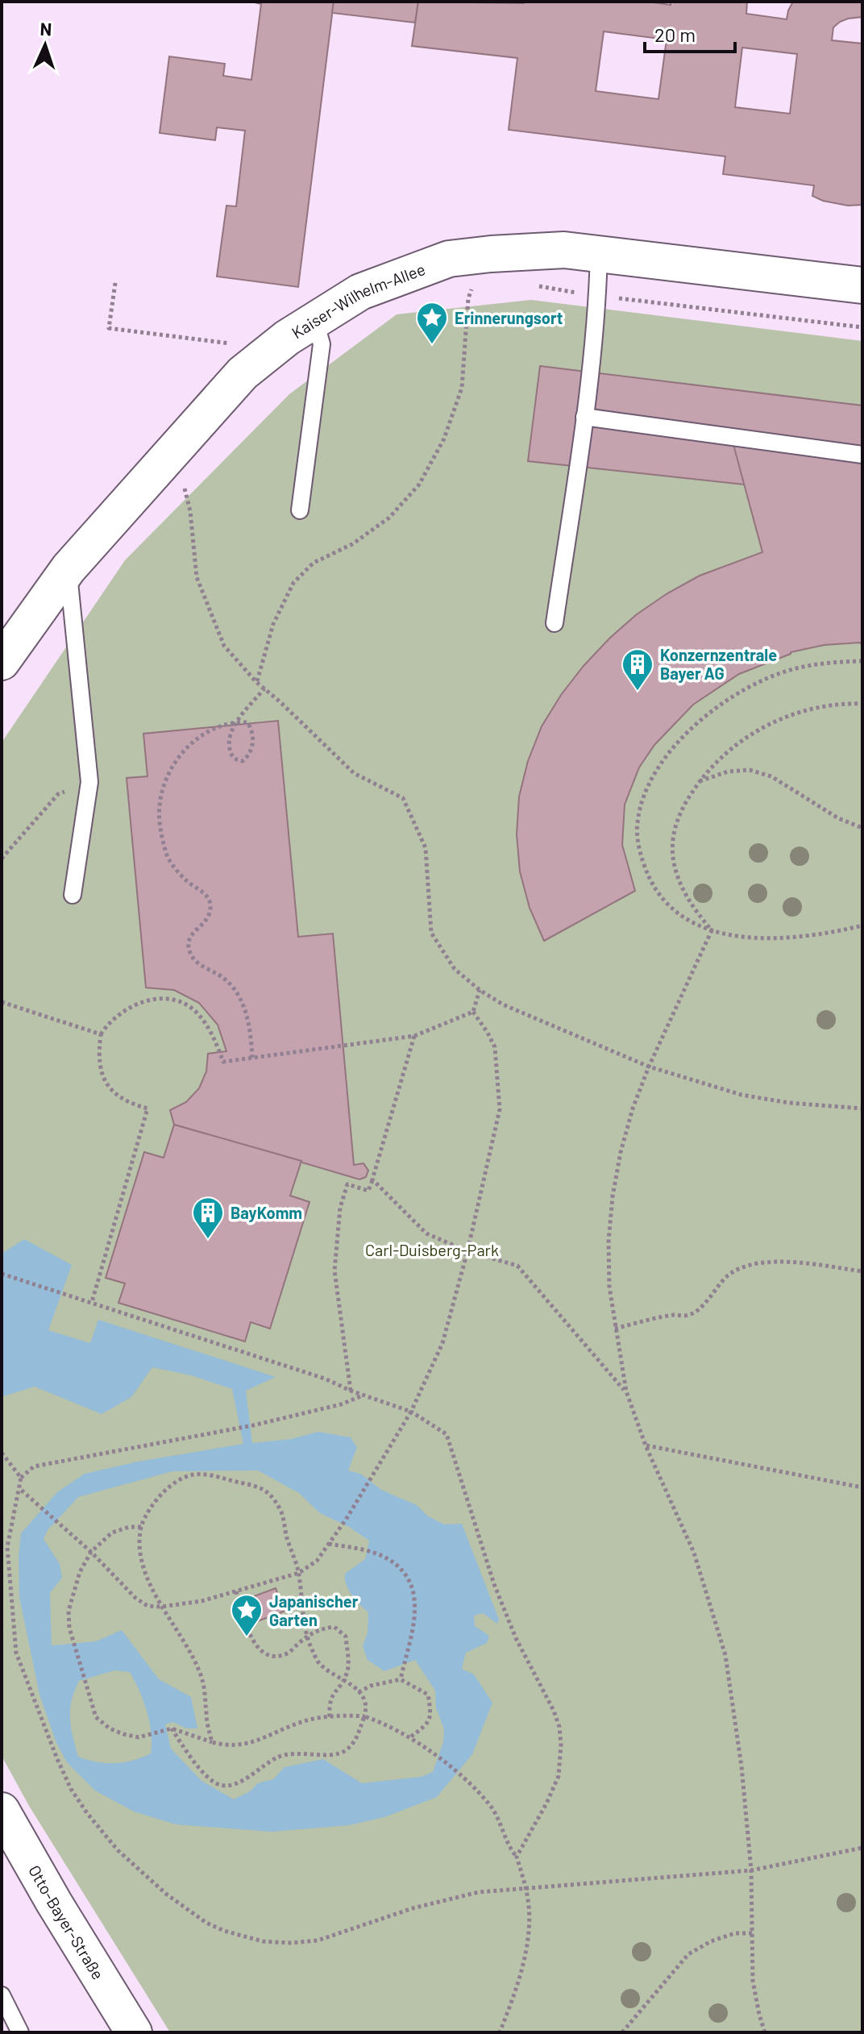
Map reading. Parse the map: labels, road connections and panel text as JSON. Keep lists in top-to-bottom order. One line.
{"streets":{"street":["Kaiser-Wilhelm-Allee","Otto-Bayer-Straße"]},"parks":["Carl-Duisberg-Park"],"places":{"place":["Erinnerungsort","Japanischer Garten"],"building":["Konzernzentrale Bayer AG","BayKomm"]},"scale_bar":"20 m","north":"top"}
